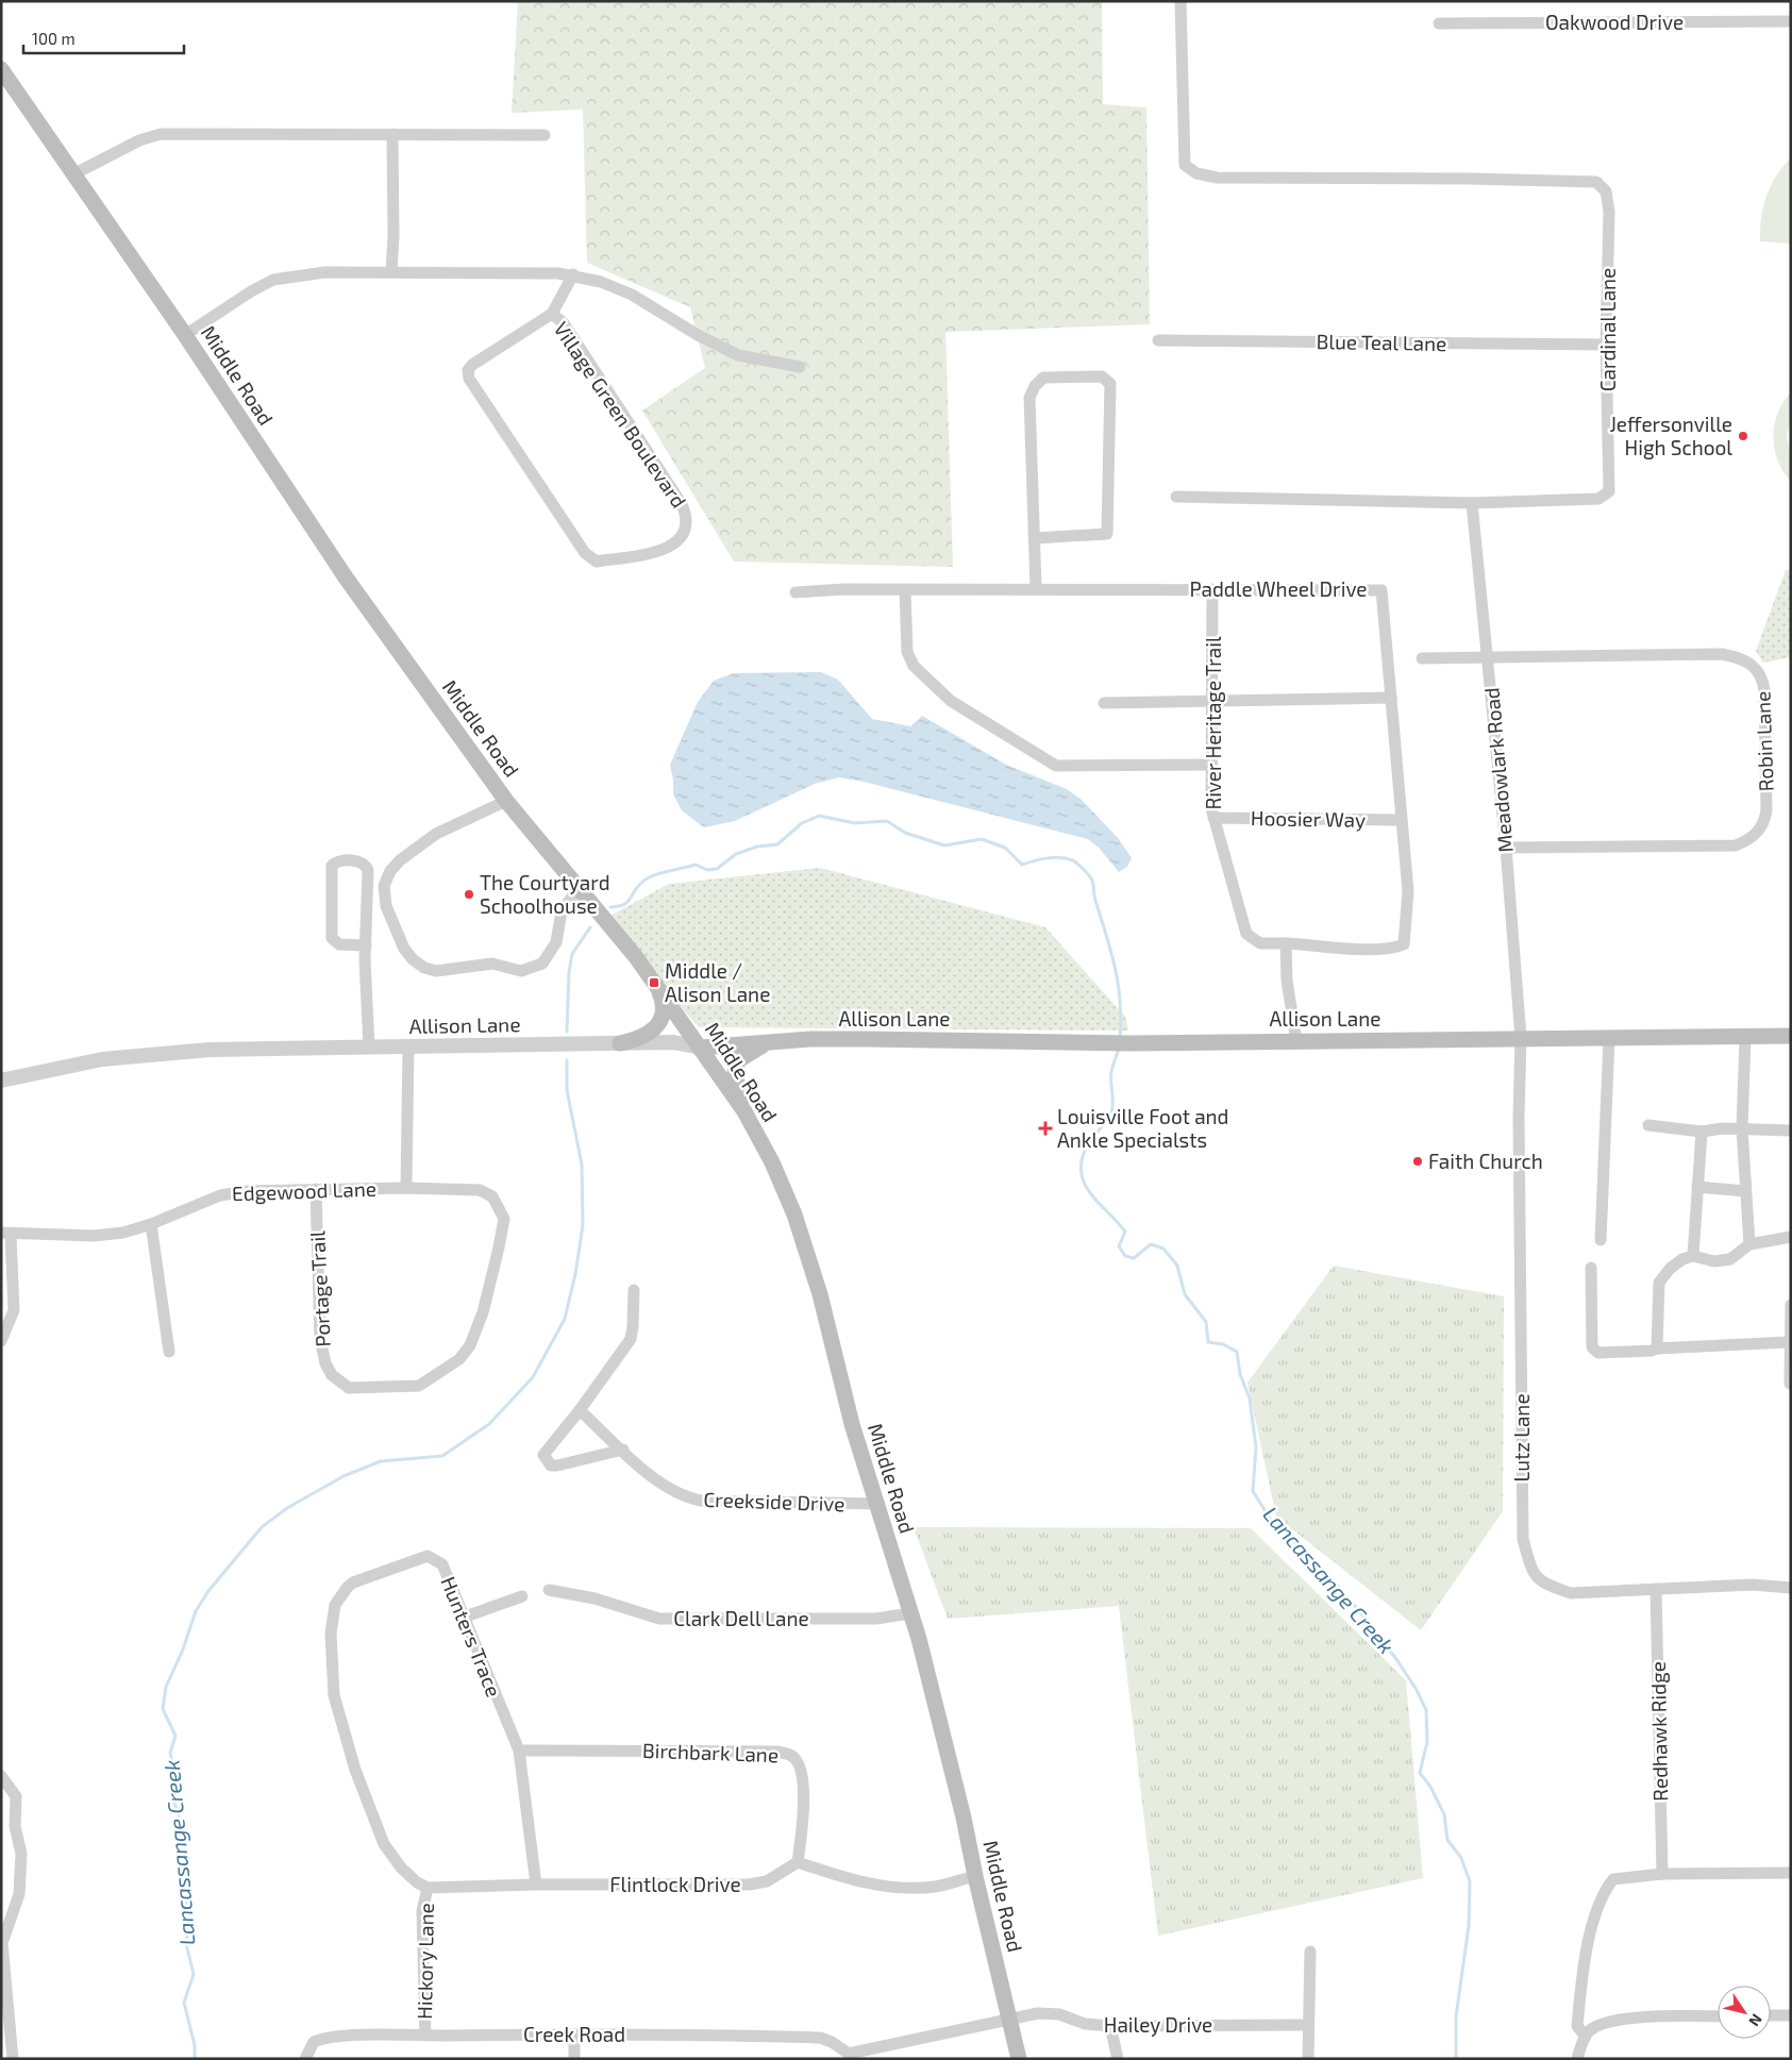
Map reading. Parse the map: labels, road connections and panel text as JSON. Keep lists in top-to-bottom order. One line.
{"streets":{"main road":["Middle Road","Allison Lane"],"street":["Oakwood Drive","Cardinal Lane","Blue Teal Lane","Village Green Boulevard","Paddle Wheel Drive","River Heritage Trail","Robin Lane","Meadowlark Road","Hoosier Way","Edgewood Lane","Portage Trail","Lutz Lane","Creekside Drive","Clark Dell Lane","Hunters Trace","Redhawk Ridge","Birchbark Lane","Flintlock Drive","Hickory Lane","Hailey Drive","Creek Road"]},"crossings":[["Cardinal Lane","Blue Teal Lane"],["Cardinal Lane","Meadowlark Road"],["Middle Road","Allison Lane"],["Middle Road","Creekside Drive"],["Middle Road","Clark Dell Lane"],["Middle Road","Hailey Drive"],["Paddle Wheel Drive","River Heritage Trail"],["Paddle Wheel Drive","Hoosier Way"],["River Heritage Trail","Hoosier Way"],["Robin Lane","Meadowlark Road"],["Meadowlark Road","Allison Lane"],["Meadowlark Road","Lutz Lane"],["Allison Lane","Lutz Lane"],["Edgewood Lane","Portage Trail"],["Lutz Lane","Redhawk Ridge"],["Hunters Trace","Birchbark Lane"],["Hunters Trace","Flintlock Drive"],["Hunters Trace","Hickory Lane"],["Birchbark Lane","Flintlock Drive"],["Flintlock Drive","Hickory Lane"],["Hickory Lane","Creek Road"],["Hailey Drive","Creek Road"]],"water":["Lancassange Creek"],"places":{"other":["Jeffersonville High School","The Courtyard Schoolhouse","Faith Church"],"transit":["Middle / Alison Lane"],"health":["Louisville Foot and Ankle Specialsts"]},"scale_bar":"100 m","north":"bottom right"}
